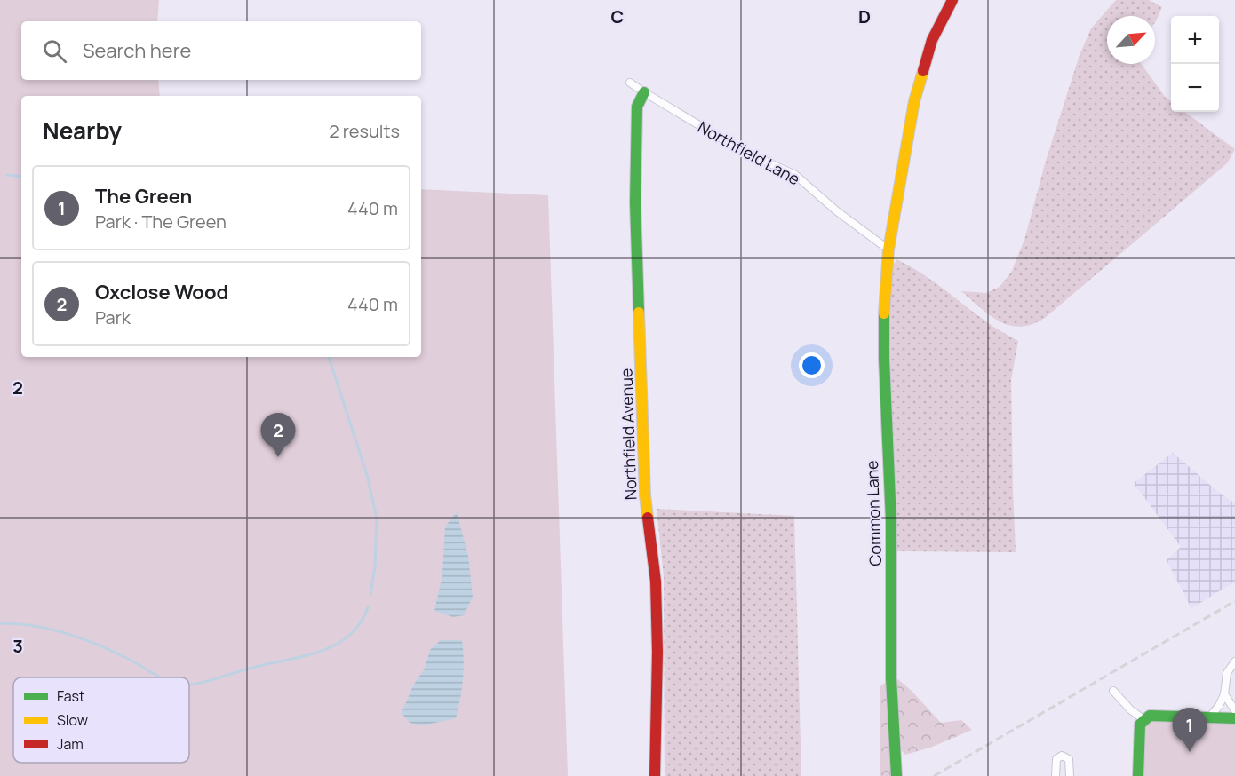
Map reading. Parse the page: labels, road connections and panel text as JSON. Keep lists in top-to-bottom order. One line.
{"streets":{"street":["Northfield Lane","Northfield Avenue","Common Lane"]},"crossings":[["Northfield Lane","Northfield Avenue"],["Northfield Lane","Common Lane"]],"legend":["Fast","Slow","Jam"],"north":"top right","page":{"map_buttons":["+","−"],"search":"Search here","heading":["Nearby","2 results"],"list":[{"mark":"1","name":"The Green","note":"Park · The Green","value":"440 m"},{"mark":"2","name":"Oxclose Wood","note":"Park","value":"440 m"}],"pins":["2","1"]},"grid":{"columns":["C","D"],"rows":["2","3"]}}
